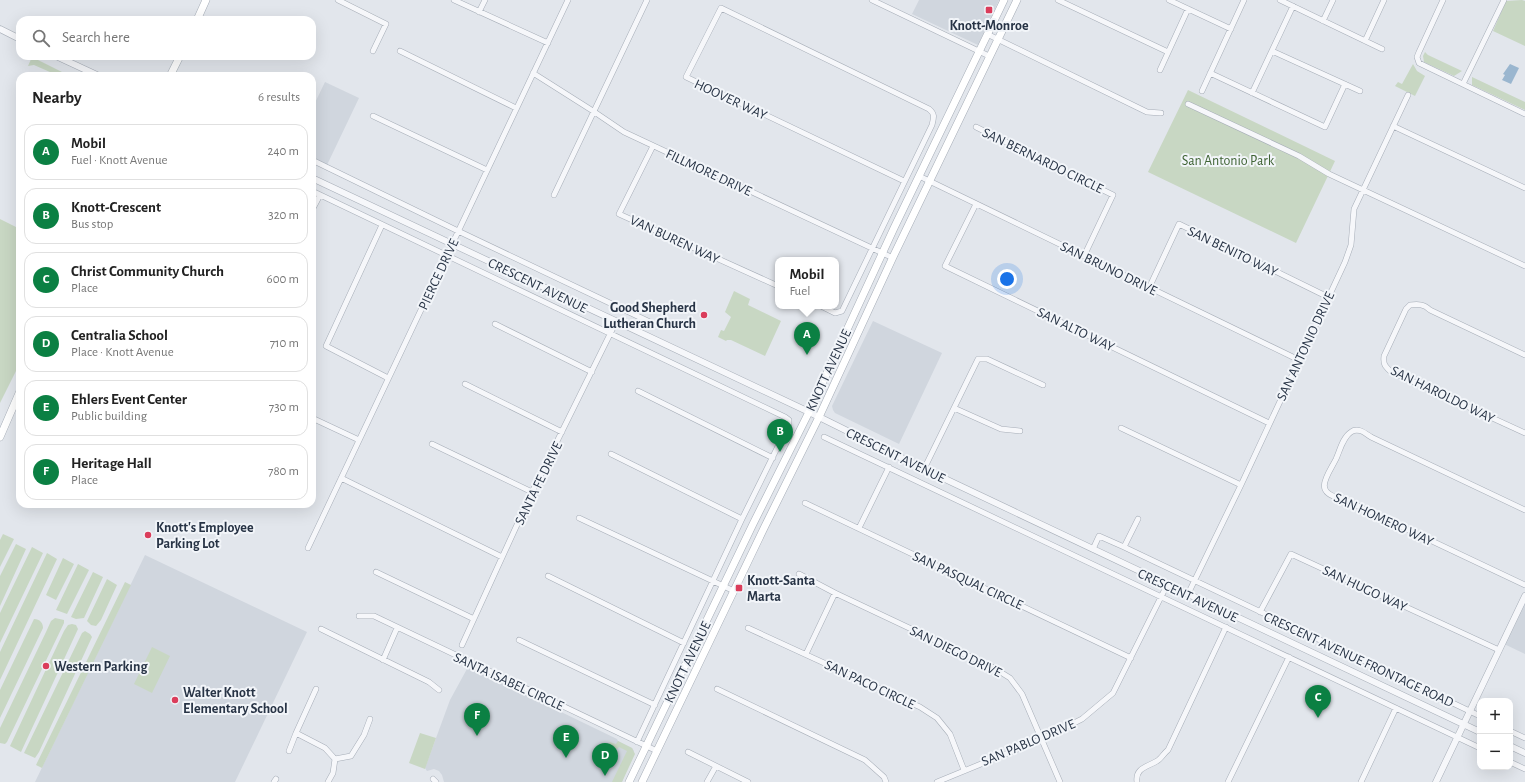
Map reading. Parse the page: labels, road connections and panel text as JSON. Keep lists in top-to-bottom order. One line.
{"streets":{"main road":["KNOTT AVENUE"],"street":["HOOVER WAY","SAN BERNARDO CIRCLE","FILLMORE DRIVE","VAN BUREN WAY","SAN BENITO WAY","SAN BRUNO DRIVE","PIERCE DRIVE","CRESCENT AVENUE","SAN ALTO WAY","SAN ANTONIO DRIVE","SAN HAROLDO WAY","SANTA FE DRIVE","SAN HOMERO WAY","SAN PASQUAL CIRCLE","SAN HUGO WAY","SAN DIEGO DRIVE","CRESCENT AVENUE FRONTAGE ROAD","SANTA ISABEL CIRCLE","SAN PACO CIRCLE","SAN PABLO DRIVE"]},"crossings":[["SAN BERNARDO CIRCLE","SAN BRUNO DRIVE"],["FILLMORE DRIVE","VAN BUREN WAY"],["FILLMORE DRIVE","PIERCE DRIVE"],["FILLMORE DRIVE","KNOTT AVENUE"],["SAN BENITO WAY","SAN BRUNO DRIVE"],["SAN BENITO WAY","SAN ANTONIO DRIVE"],["SAN BRUNO DRIVE","SAN ALTO WAY"],["SAN BRUNO DRIVE","SAN ANTONIO DRIVE"],["SAN BRUNO DRIVE","KNOTT AVENUE"],["PIERCE DRIVE","CRESCENT AVENUE"],["CRESCENT AVENUE","SAN ANTONIO DRIVE"],["CRESCENT AVENUE","KNOTT AVENUE"],["CRESCENT AVENUE","SANTA FE DRIVE"],["CRESCENT AVENUE","CRESCENT AVENUE FRONTAGE ROAD"],["CRESCENT AVENUE","SAN PABLO DRIVE"],["SAN ALTO WAY","SAN ANTONIO DRIVE"],["SAN ANTONIO DRIVE","CRESCENT AVENUE FRONTAGE ROAD"],["KNOTT AVENUE","SANTA ISABEL CIRCLE"],["SAN PASQUAL CIRCLE","SAN PABLO DRIVE"],["SAN HUGO WAY","CRESCENT AVENUE FRONTAGE ROAD"],["SAN DIEGO DRIVE","SAN PABLO DRIVE"],["CRESCENT AVENUE FRONTAGE ROAD","SAN PABLO DRIVE"],["SAN PACO CIRCLE","SAN PABLO DRIVE"]],"parks":["San Antonio Park"],"places":{"transit":["Knott-Monroe","Knott-Santa Marta"],"other":["Good Shepherd Lutheran Church","Knott's Employee Parking Lot","Western Parking","Walter Knott Elementary School"]},"page":{"search":"Search here","heading":["Nearby","6 results"],"list":[{"mark":"A","name":"Mobil","note":"Fuel · Knott Avenue","value":"240 m"},{"mark":"B","name":"Knott-Crescent","note":"Bus stop","value":"320 m"},{"mark":"C","name":"Christ Community Church","note":"Place","value":"600 m"},{"mark":"D","name":"Centralia School","note":"Place · Knott Avenue","value":"710 m"},{"mark":"E","name":"Ehlers Event Center","note":"Public building","value":"730 m"},{"mark":"F","name":"Heritage Hall","note":"Place","value":"780 m"}],"popup":["Mobil","Fuel"],"pins":["A","B","C","F","E","D"],"map_buttons":["+","−"]}}
